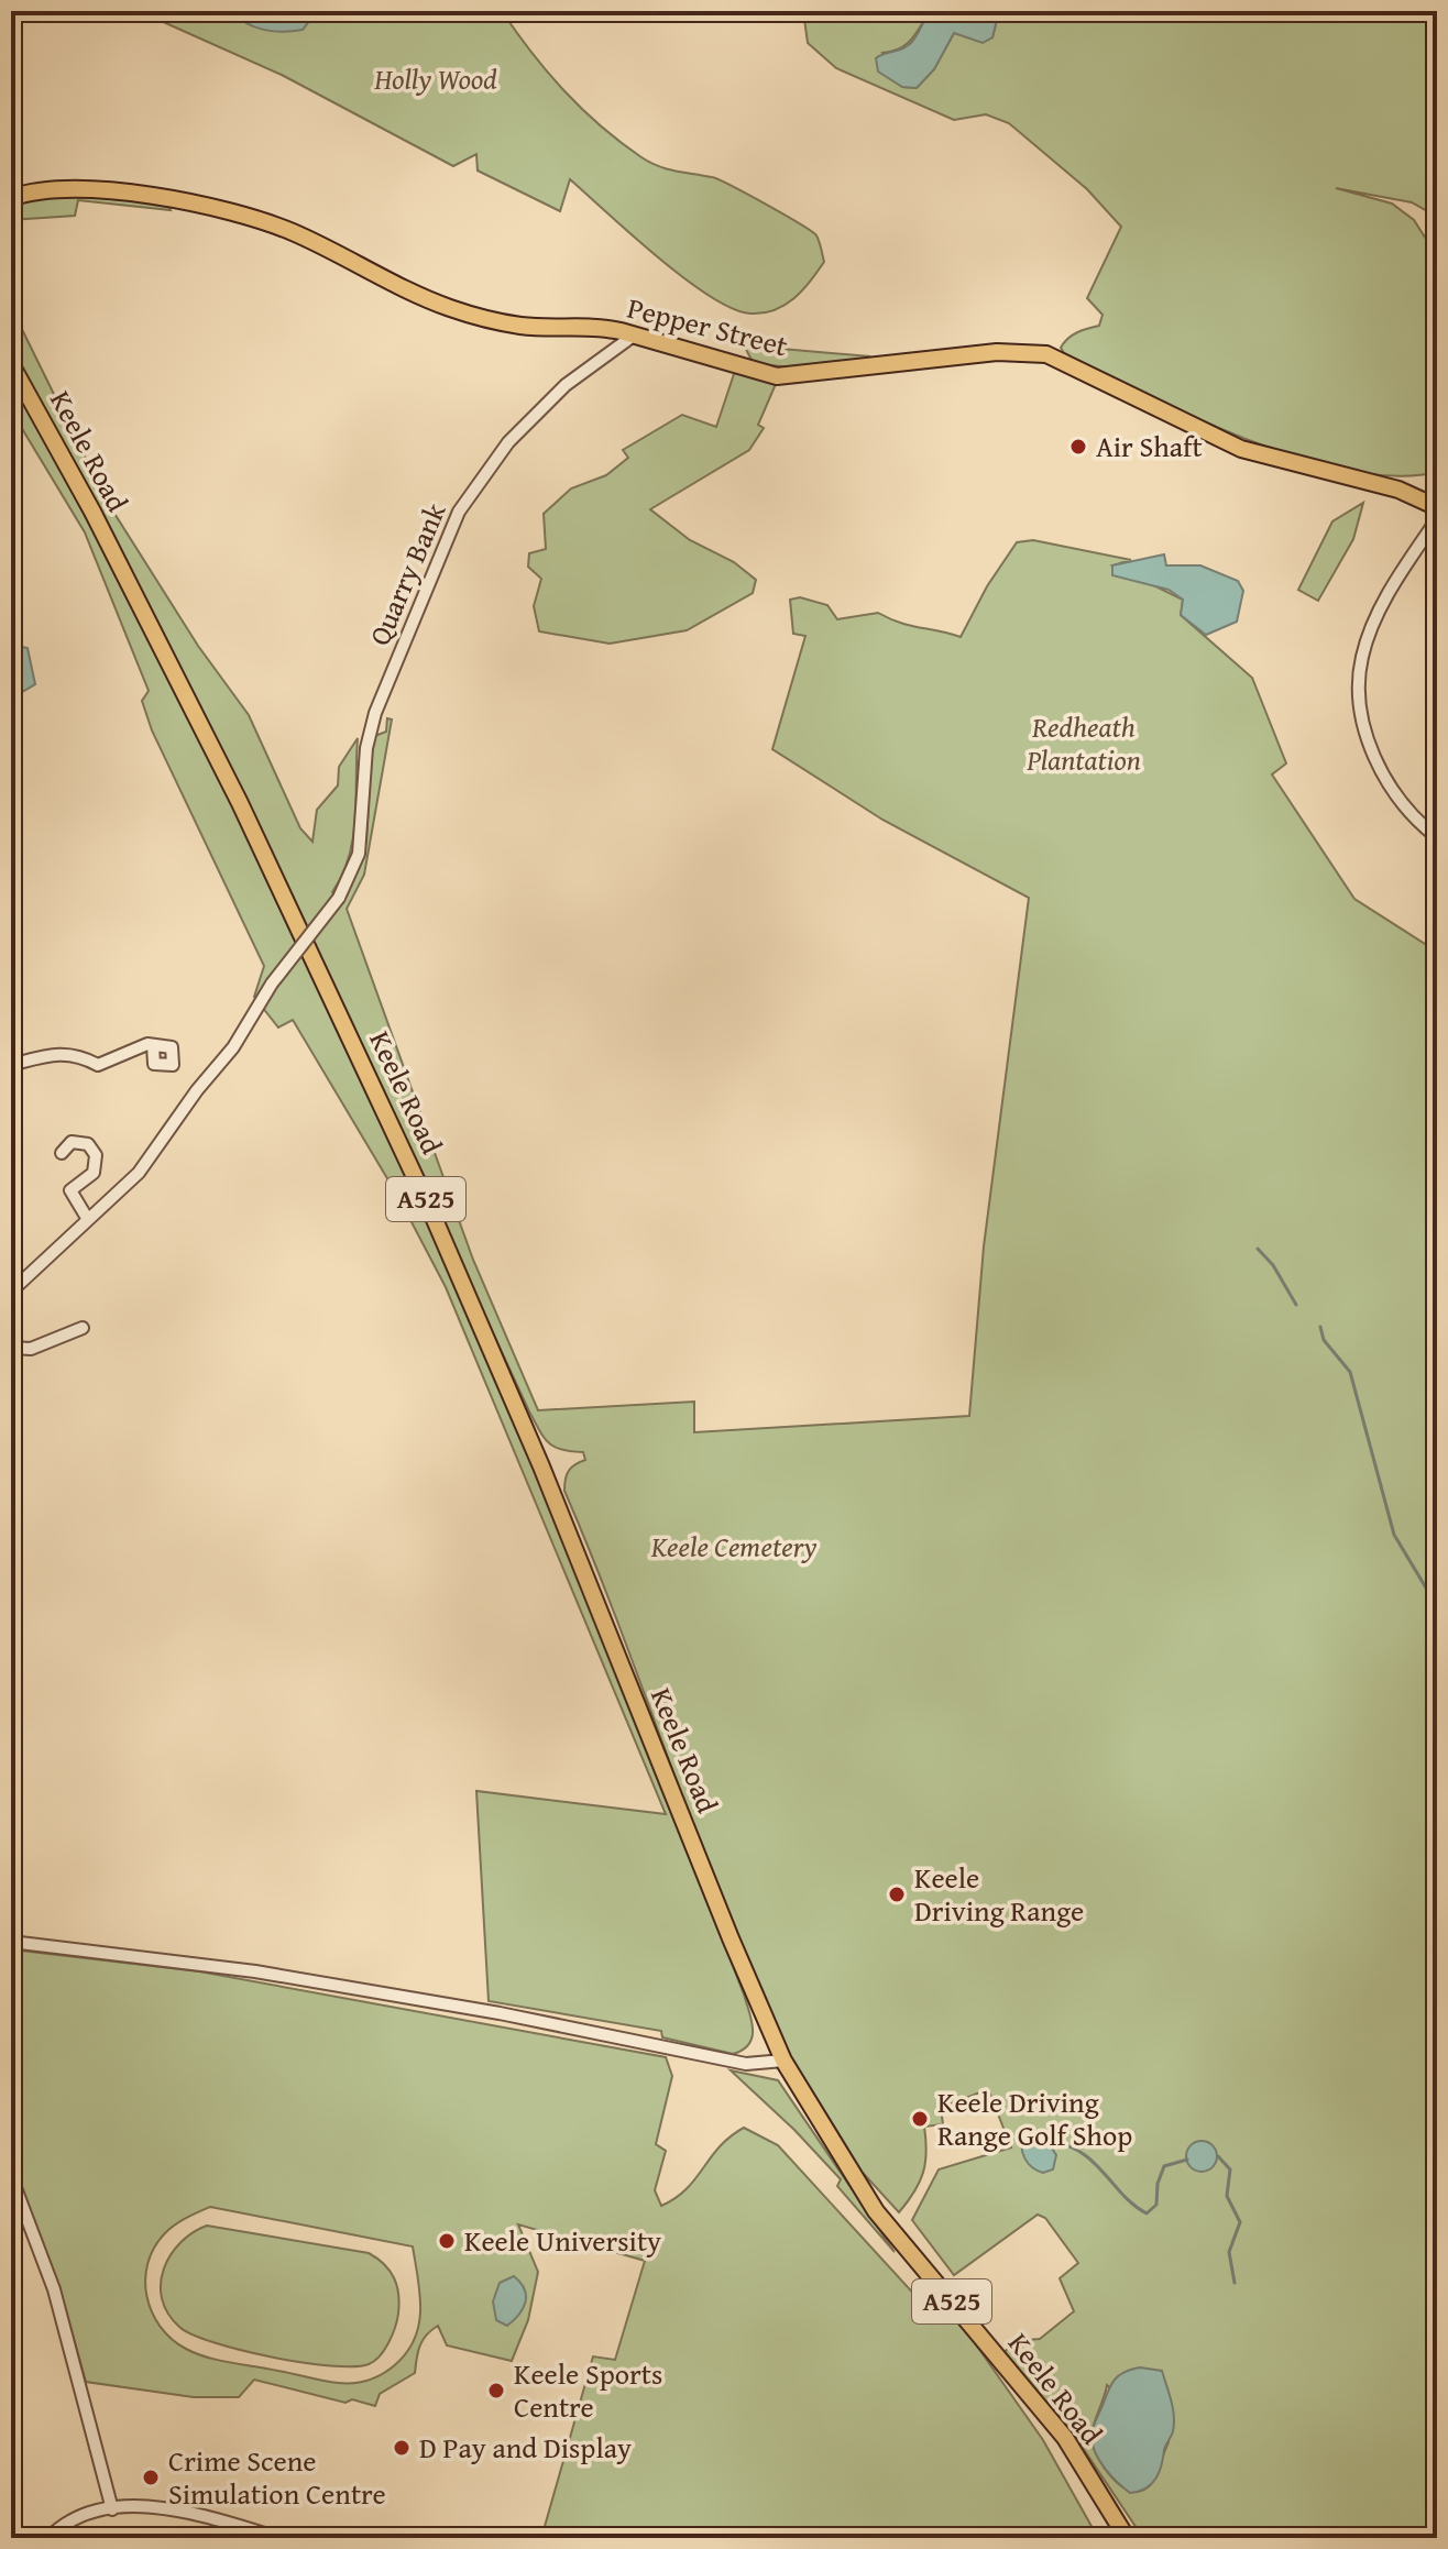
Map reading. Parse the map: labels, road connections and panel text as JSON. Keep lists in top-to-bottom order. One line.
{"streets":{"main road":["Pepper Street","Keele Road","A525"],"street":["Quarry Bank"]},"crossings":[["Pepper Street","Quarry Bank"]],"parks":["Holly Wood","Redheath Plantation","Keele Cemetery"],"places":["Air Shaft","Keele Driving Range","Keele Driving Range Golf Shop","Keele University","Keele Sports Centre","D Pay and Display","Crime Scene Simulation Centre"]}
